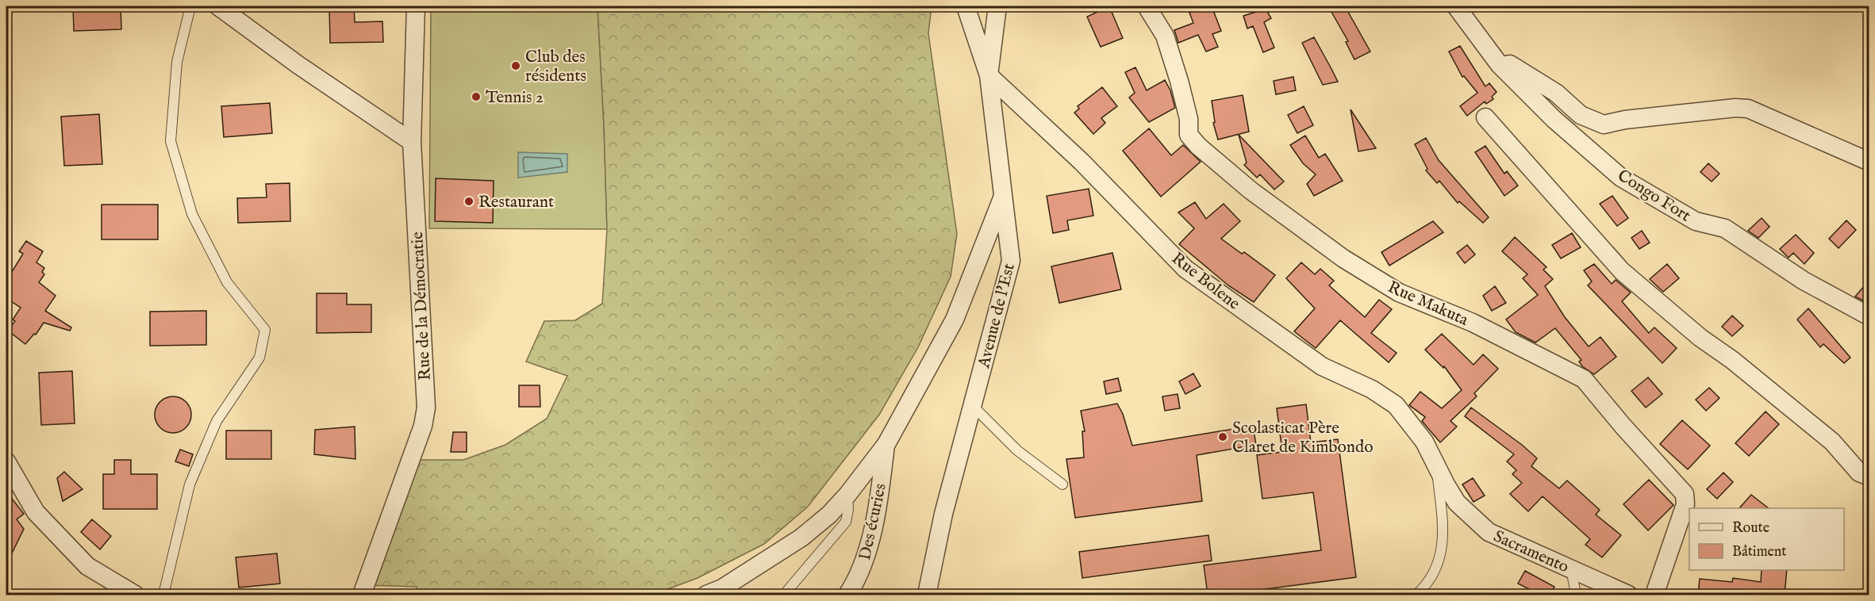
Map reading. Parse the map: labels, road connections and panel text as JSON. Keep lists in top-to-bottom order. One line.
{"streets":{"street":["Congo Fort","Rue Bolene","Rue Makuta","Rue de la Démocratie","Avenue de l'Est","Des écuries","Sacramento"]},"crossings":[["Rue Bolene","Avenue de l'Est"],["Rue Bolene","Sacramento"]],"places":["Club des résidents","Tennis 2","Restaurant","Scolasticat Père Claret de Kimbondo"],"legend":["Route","Bâtiment"]}
